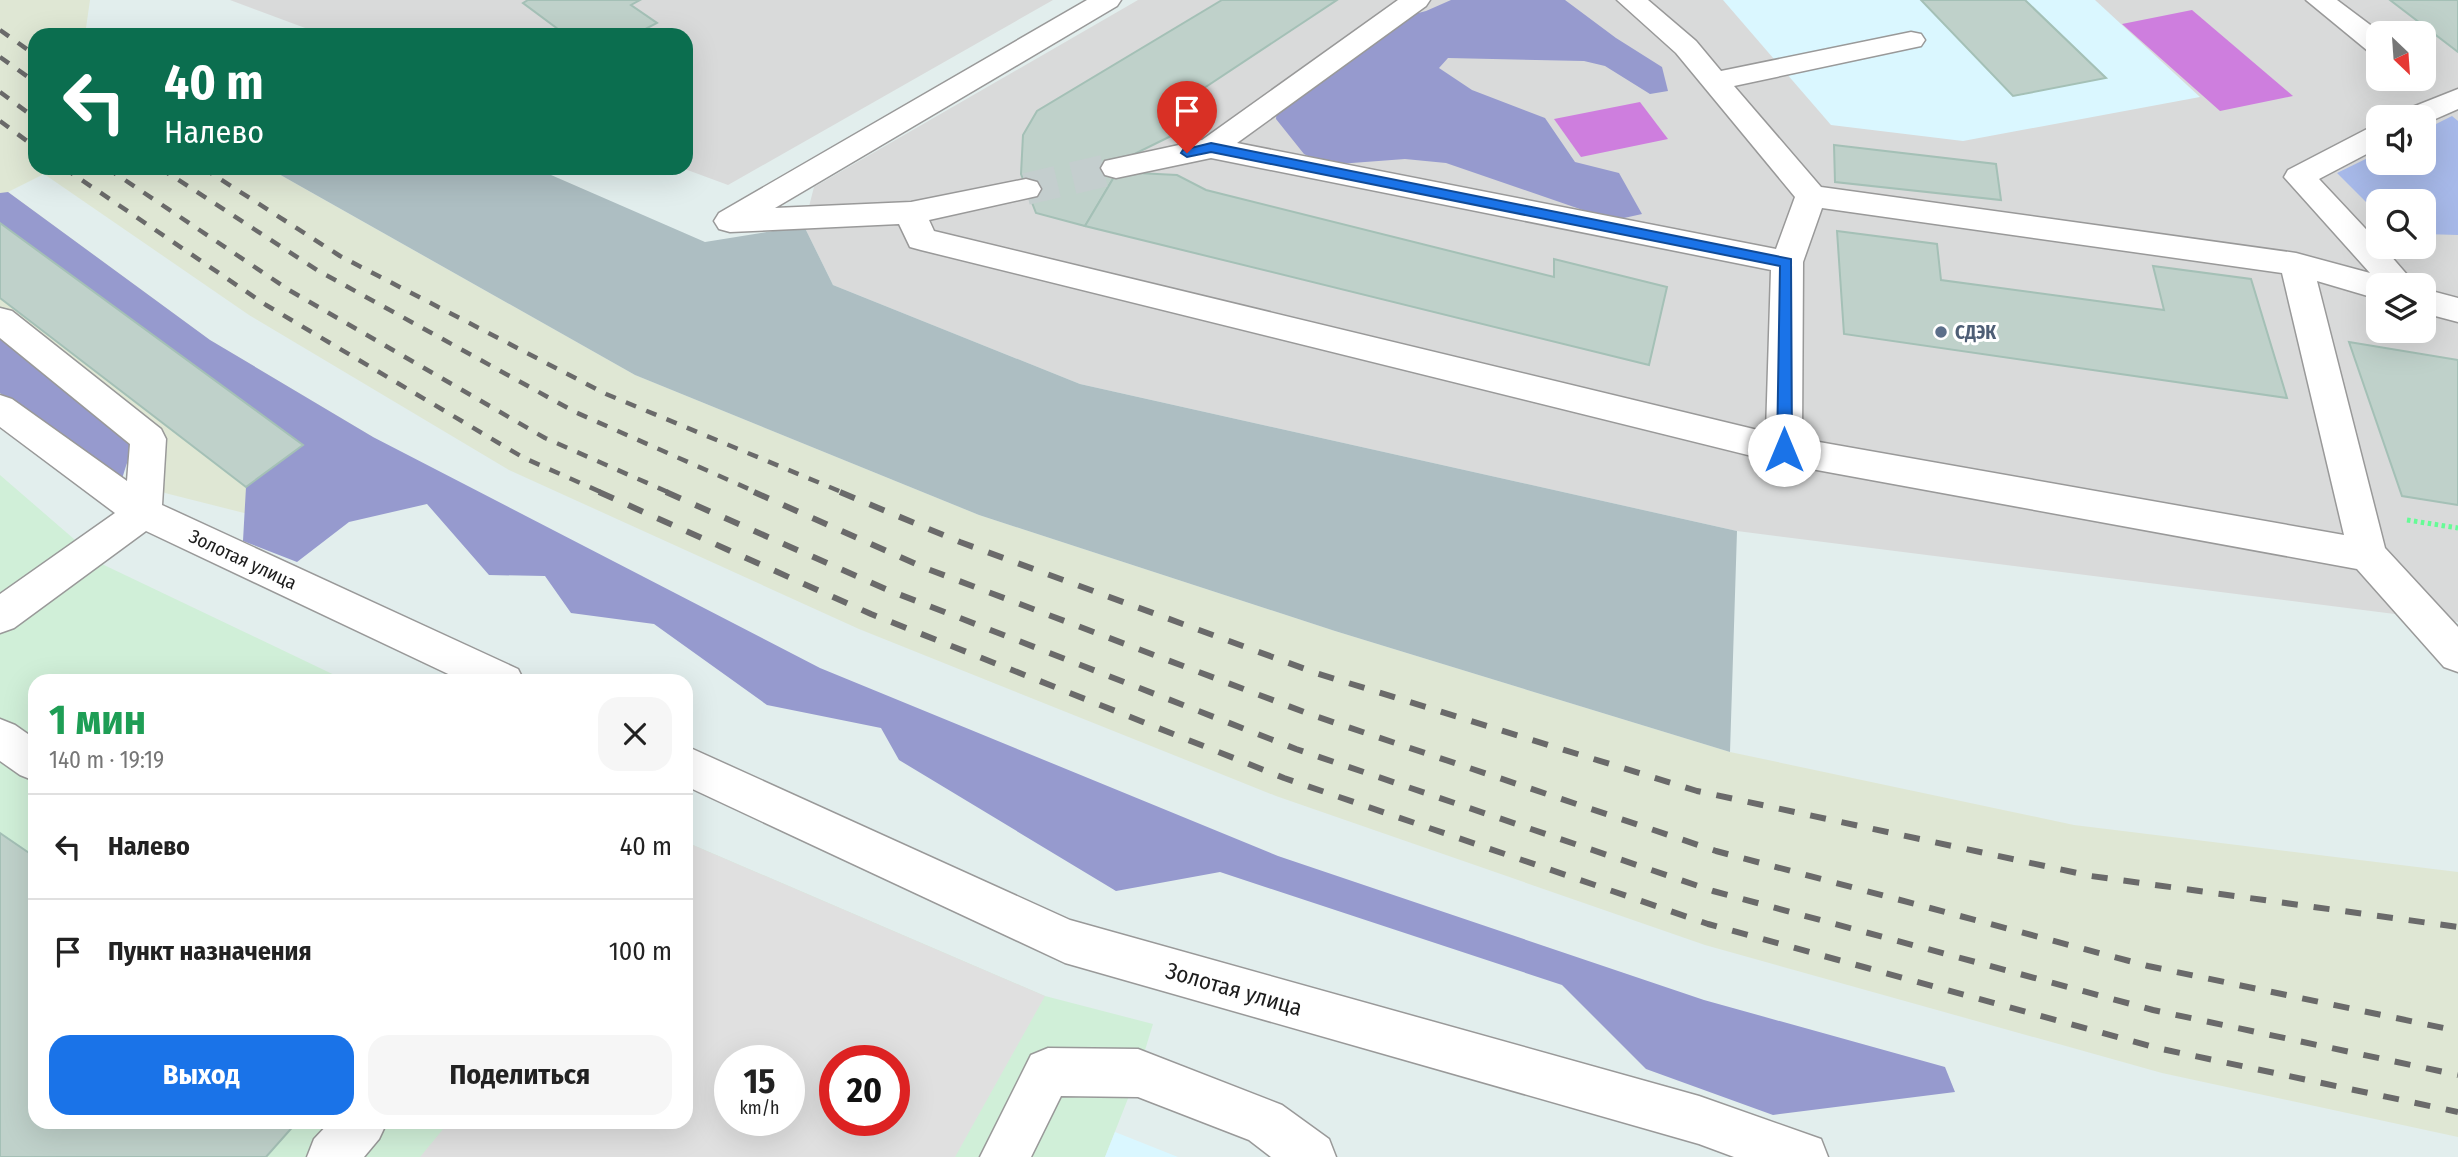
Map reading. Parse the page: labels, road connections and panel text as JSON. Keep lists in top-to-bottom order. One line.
{"streets":{"street":["Золотая улица"]},"places":["СДЭК"],"north":"bottom right","page":{"turn":["40 m","Налево"],"heading":["1 мин","140 m · 19:19"],"list":[{"name":"Налево","value":"40 m"},{"name":"Пункт назначения","value":"100 m"}],"buttons":["Выход","Поделиться"],"speed":"15 km/h","limit":"20"}}
